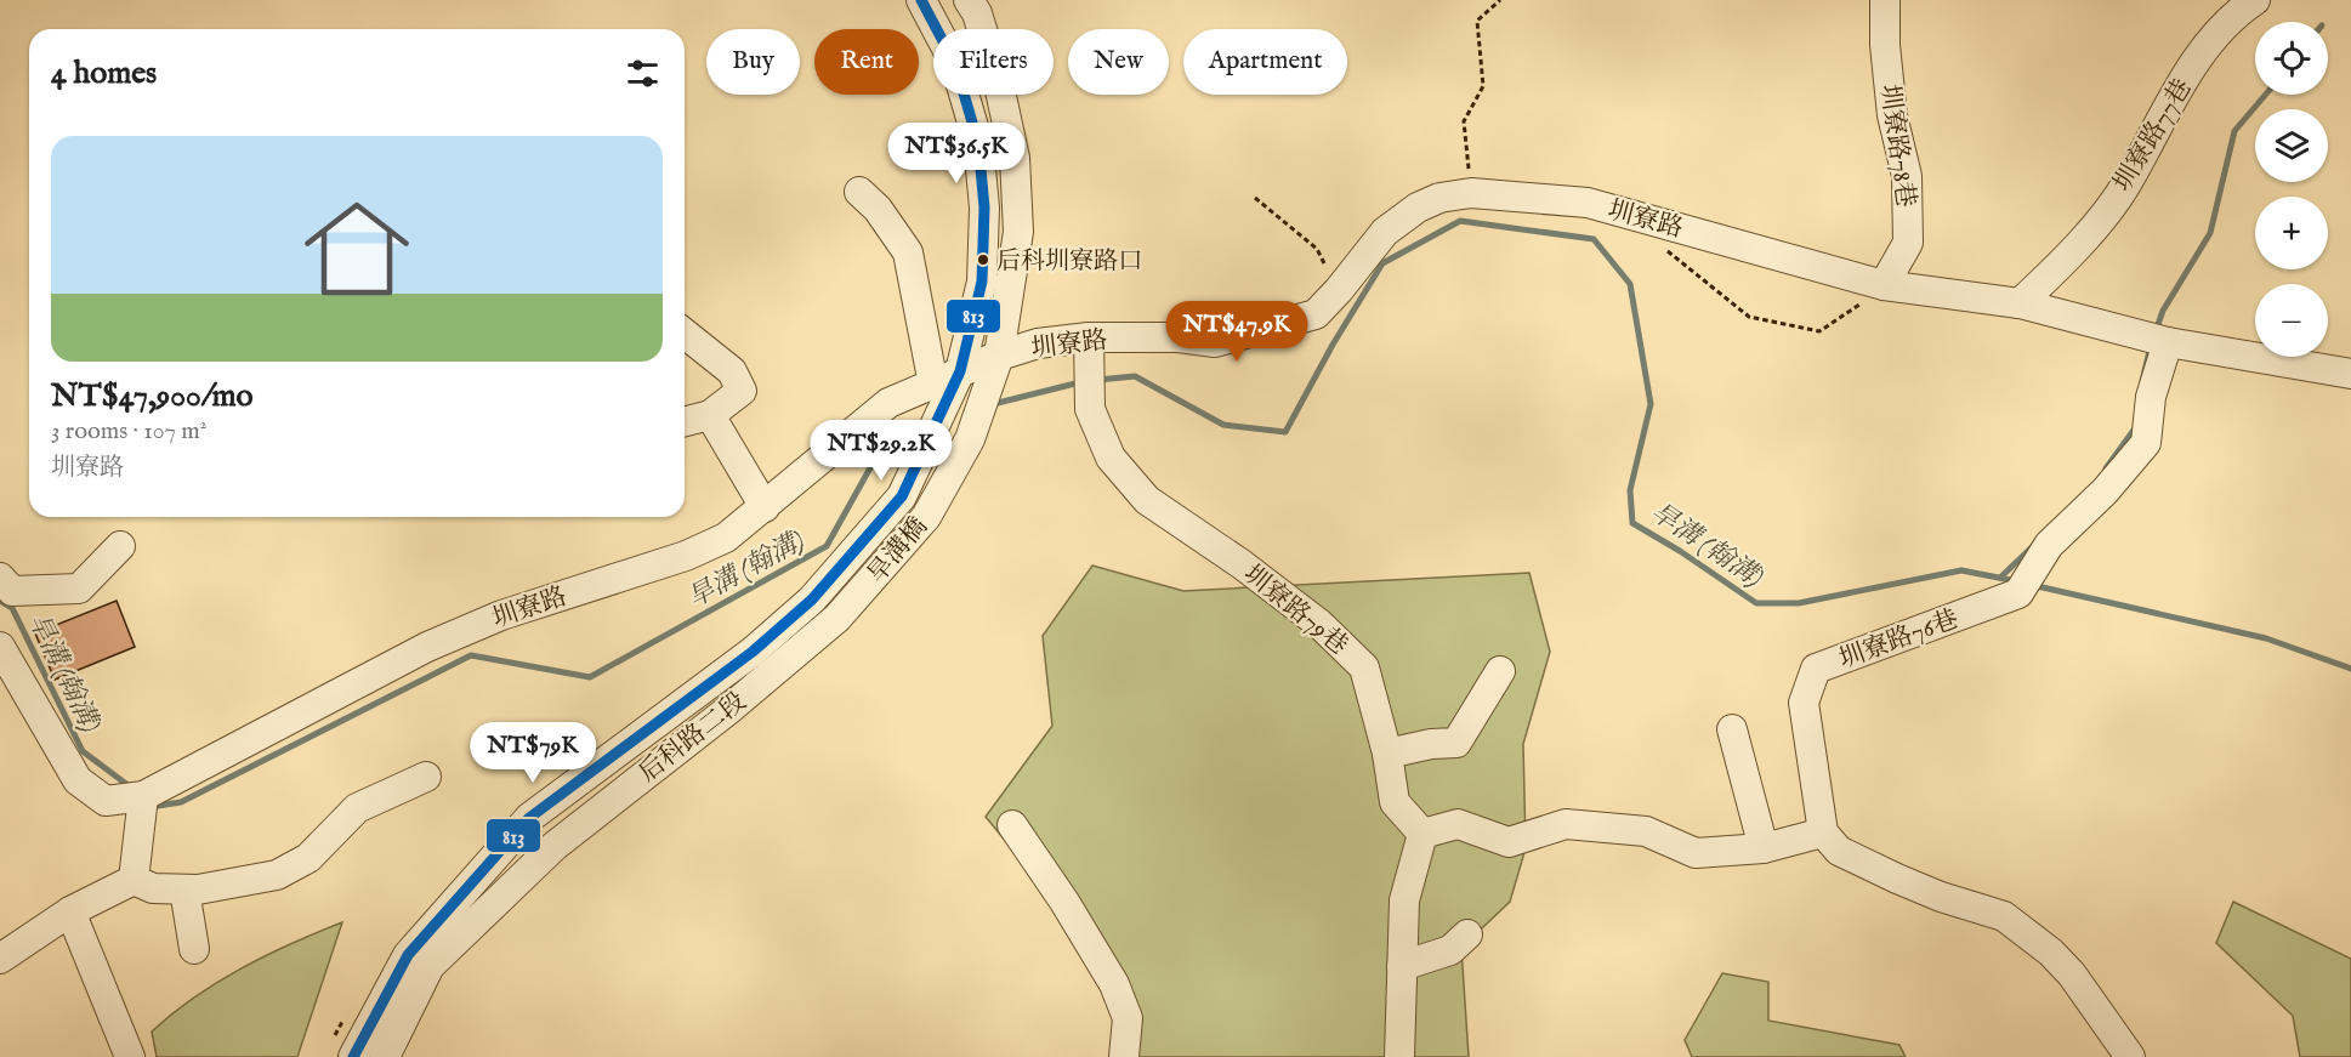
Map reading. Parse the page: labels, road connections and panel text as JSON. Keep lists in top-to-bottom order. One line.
{"streets":{"street":["圳寮路77巷","圳寮路78巷","圳寮路","旱溝橋","圳寮路79巷","圳寮路76巷","后科路二段"]},"crossings":[["圳寮路77巷","圳寮路"],["圳寮路78巷","圳寮路"],["圳寮路","旱溝橋"],["圳寮路","圳寮路79巷"],["圳寮路","圳寮路76巷"],["旱溝橋","后科路二段"]],"water":["旱溝 (翰溝)"],"places":["后科圳寮路口"],"lines":["transit line 813"],"page":{"map_buttons":["+","−"],"chip":["Buy","Rent","Filters","New","Apartment"],"heading":"4 homes","list":[{"name":"NT$47,900/mo","note":"3 rooms · 107 m² · 圳寮路"}],"price":["NT$36.5K","NT$47.9K","NT$29.2K","NT$79K"]}}
